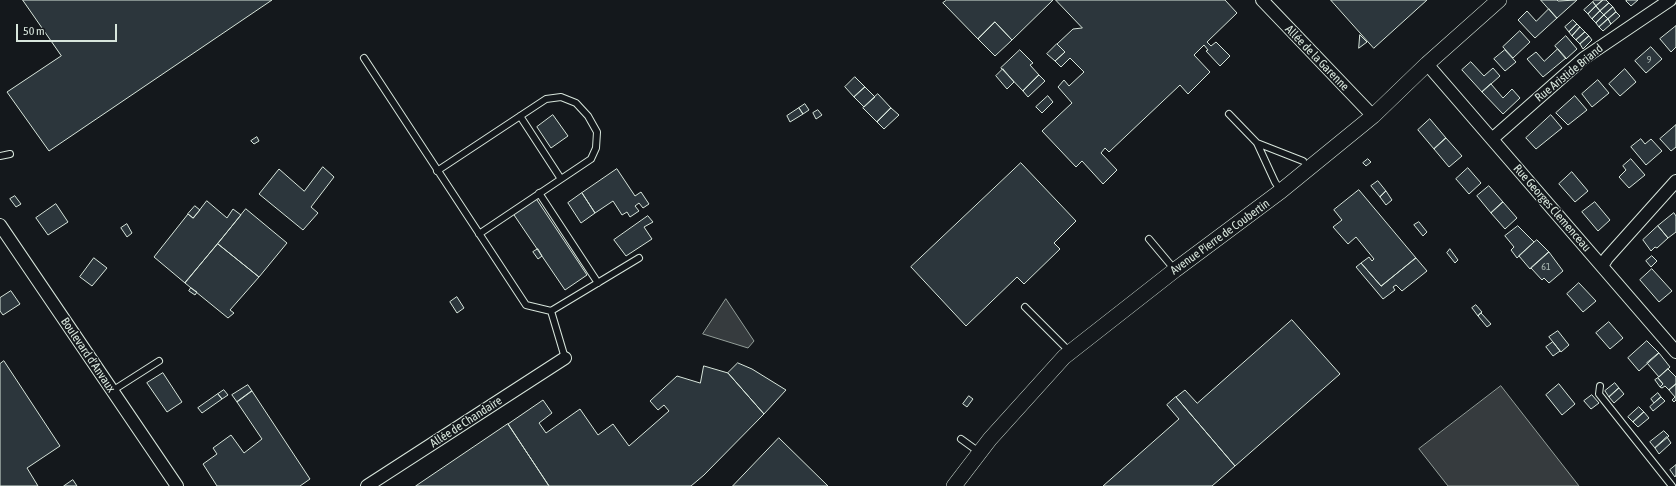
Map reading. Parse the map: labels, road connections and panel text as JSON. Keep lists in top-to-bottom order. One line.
{"streets":{"street":["Allée de la Garenne","Rue Aristide Briand","Rue Georges Clemenceau","Avenue Pierre de Coubertin","Boulevard d'Anvaux","Allée de Chandaire"]},"crossings":[["Allée de la Garenne","Avenue Pierre de Coubertin"],["Rue Aristide Briand","Rue Georges Clemenceau"],["Rue Georges Clemenceau","Avenue Pierre de Coubertin"]],"house_numbers":["9","61"],"scale_bar":"50 m"}
